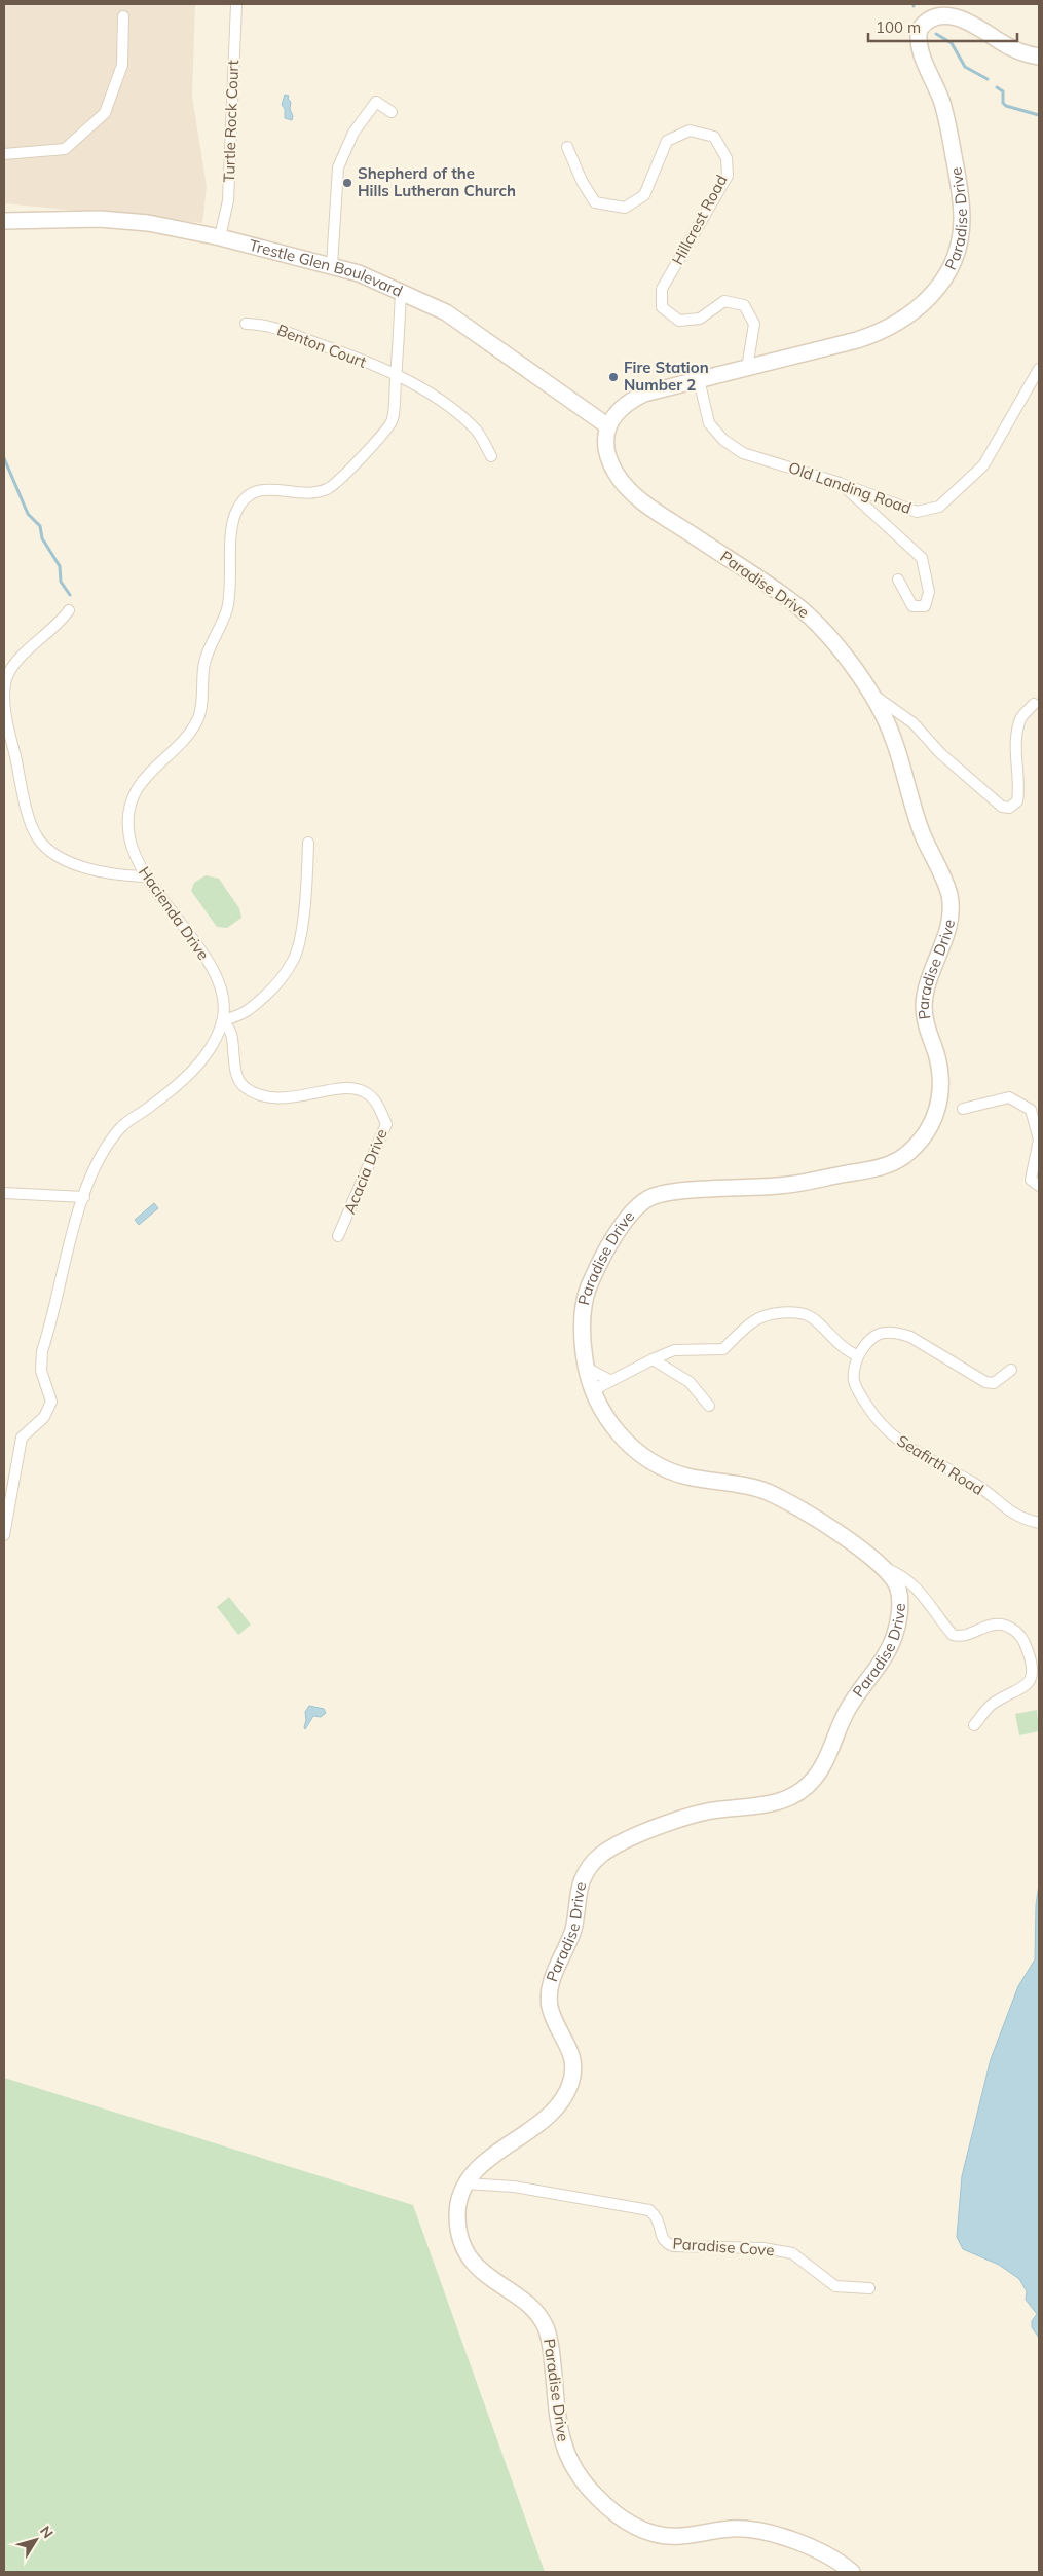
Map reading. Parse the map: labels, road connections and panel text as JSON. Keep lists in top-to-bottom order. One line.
{"streets":{"street":["Turtle Rock Court","Paradise Drive","Hillcrest Road","Trestle Glen Boulevard","Benton Court","Old Landing Road","Hacienda Drive","Acacia Drive","Seafirth Road","Paradise Cove"]},"crossings":[["Turtle Rock Court","Trestle Glen Boulevard"],["Paradise Drive","Hillcrest Road"],["Paradise Drive","Trestle Glen Boulevard"],["Paradise Drive","Old Landing Road"],["Paradise Drive","Paradise Cove"],["Trestle Glen Boulevard","Hacienda Drive"],["Benton Court","Hacienda Drive"],["Hacienda Drive","Acacia Drive"]],"places":["Shepherd of the Hills Lutheran Church","Fire Station Number 2"],"scale_bar":"100 m","north":"top right"}
